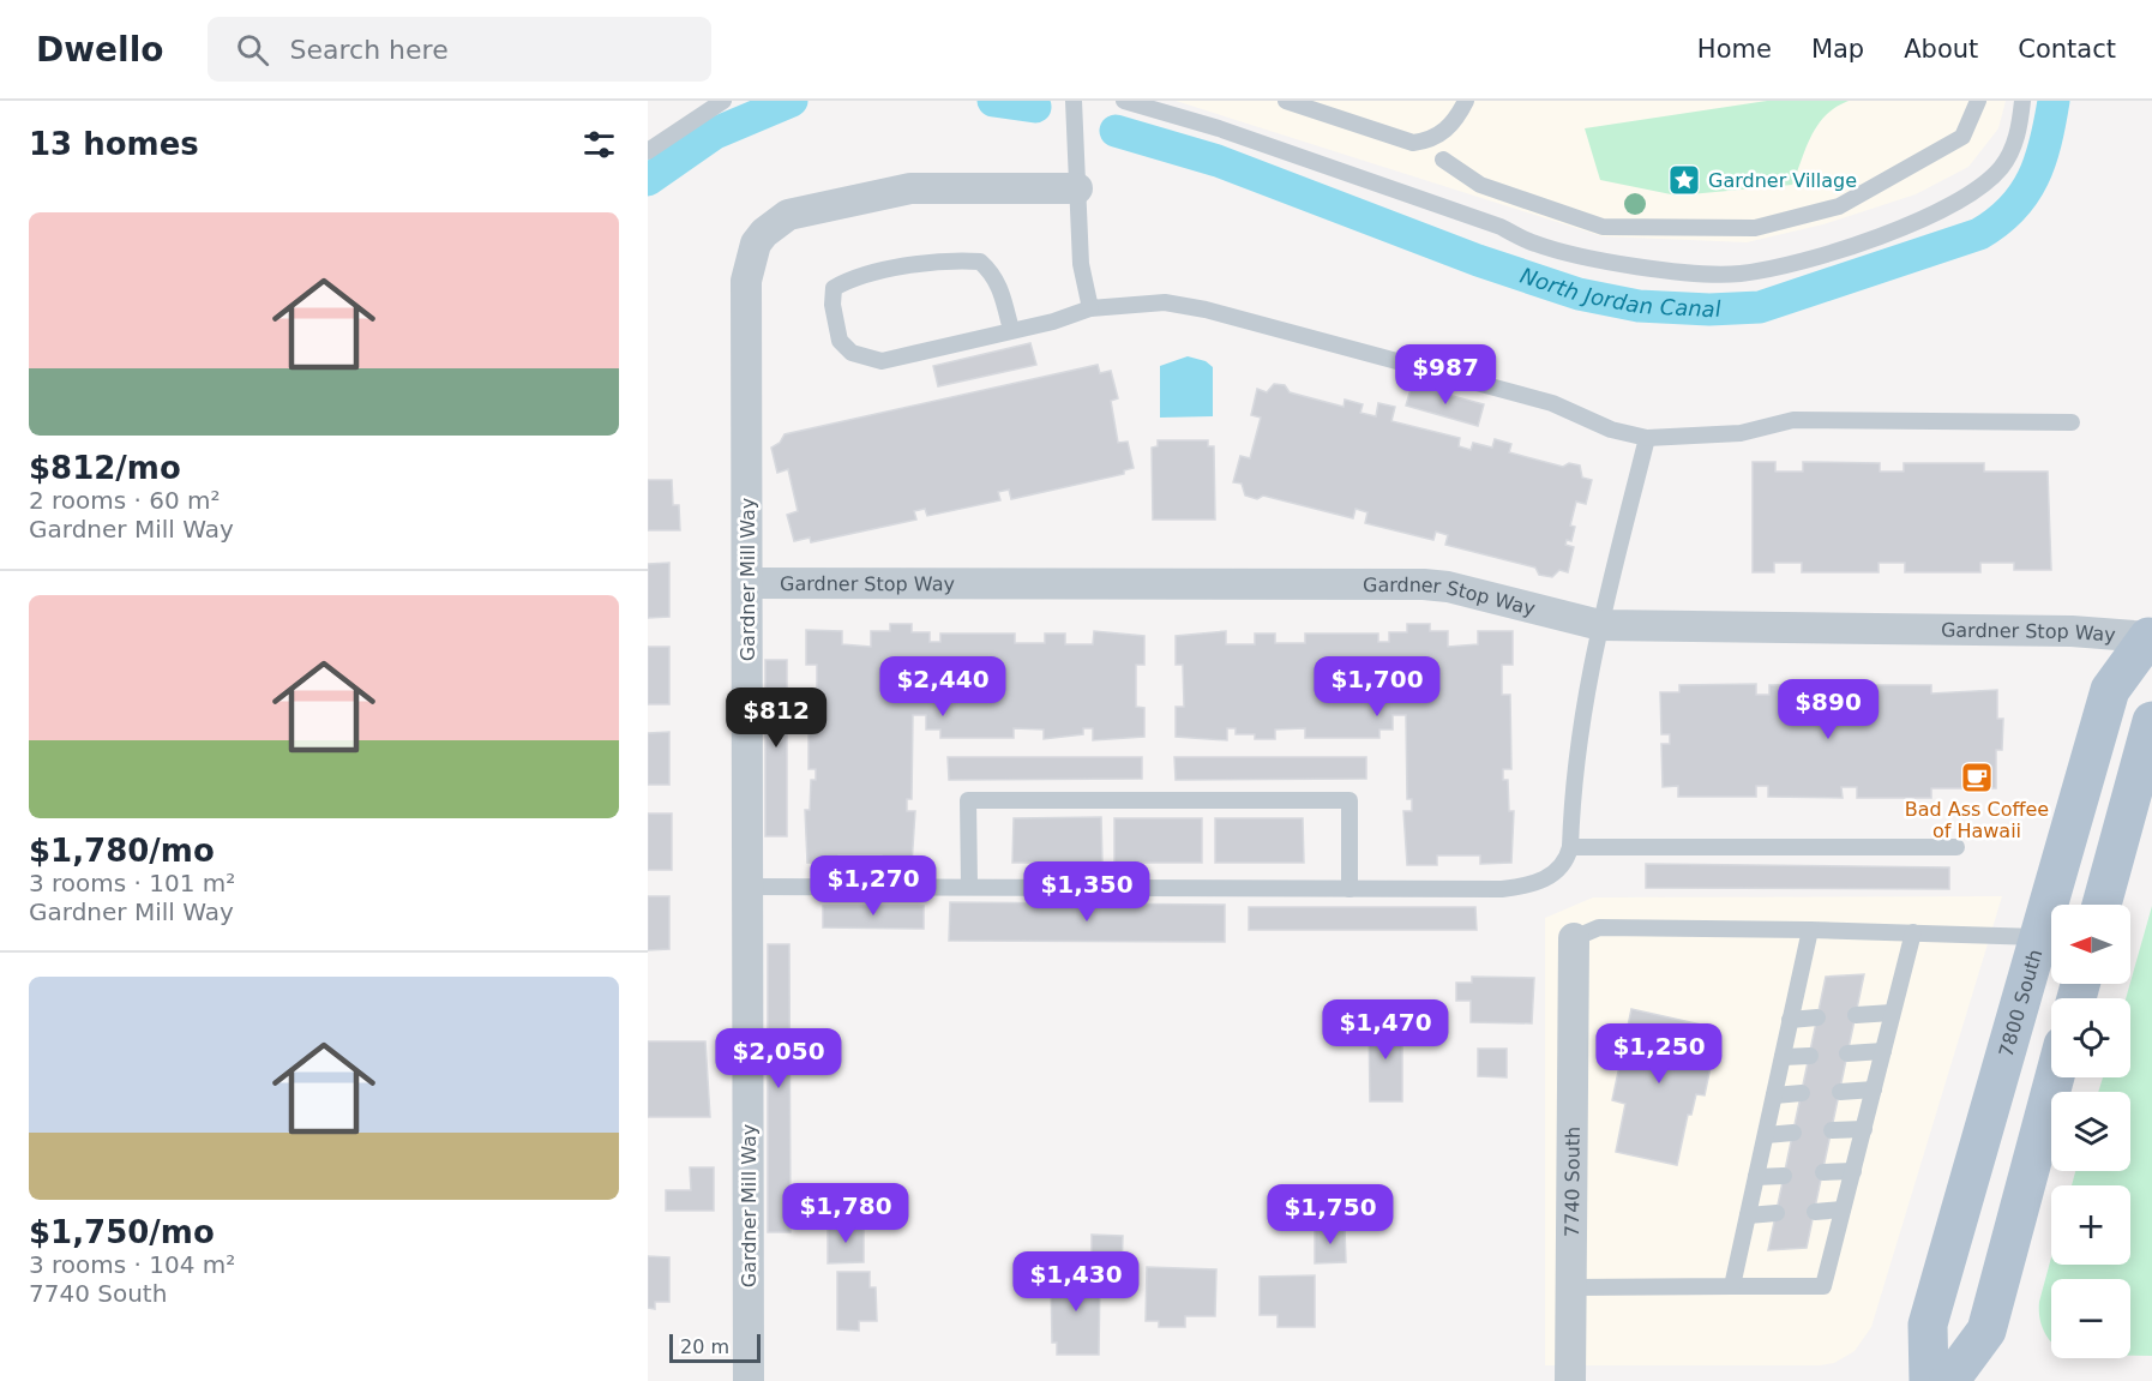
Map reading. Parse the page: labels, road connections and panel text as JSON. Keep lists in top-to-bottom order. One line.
{"streets":{"main road":["7800 South"],"street":["Gardner Mill Way","Gardner Stop Way","7740 South"]},"crossings":[["Gardner Mill Way","Gardner Stop Way"],["Gardner Stop Way","7800 South"]],"water":["North Jordan Canal"],"places":{"place":["Gardner Village"],"cafe":["Bad Ass Coffee of Hawaii"]},"scale_bar":"20 m","north":"left","page":{"header":"Dwello","search":"Search here","nav":["Home","Map","About","Contact"],"heading":"13 homes","list":[{"name":"$812/mo","note":"2 rooms · 60 m² · Gardner Mill Way"},{"name":"$1,780/mo","note":"3 rooms · 101 m² · Gardner Mill Way"},{"name":"$1,750/mo","note":"3 rooms · 104 m² · 7740 South"}],"price":["$987","$2,440","$1,700","$890","$812","$1,270","$1,350","$1,470","$1,250","$2,050","$1,780","$1,750","$1,430"],"map_buttons":["+","−"],"scale":"20 m"}}
